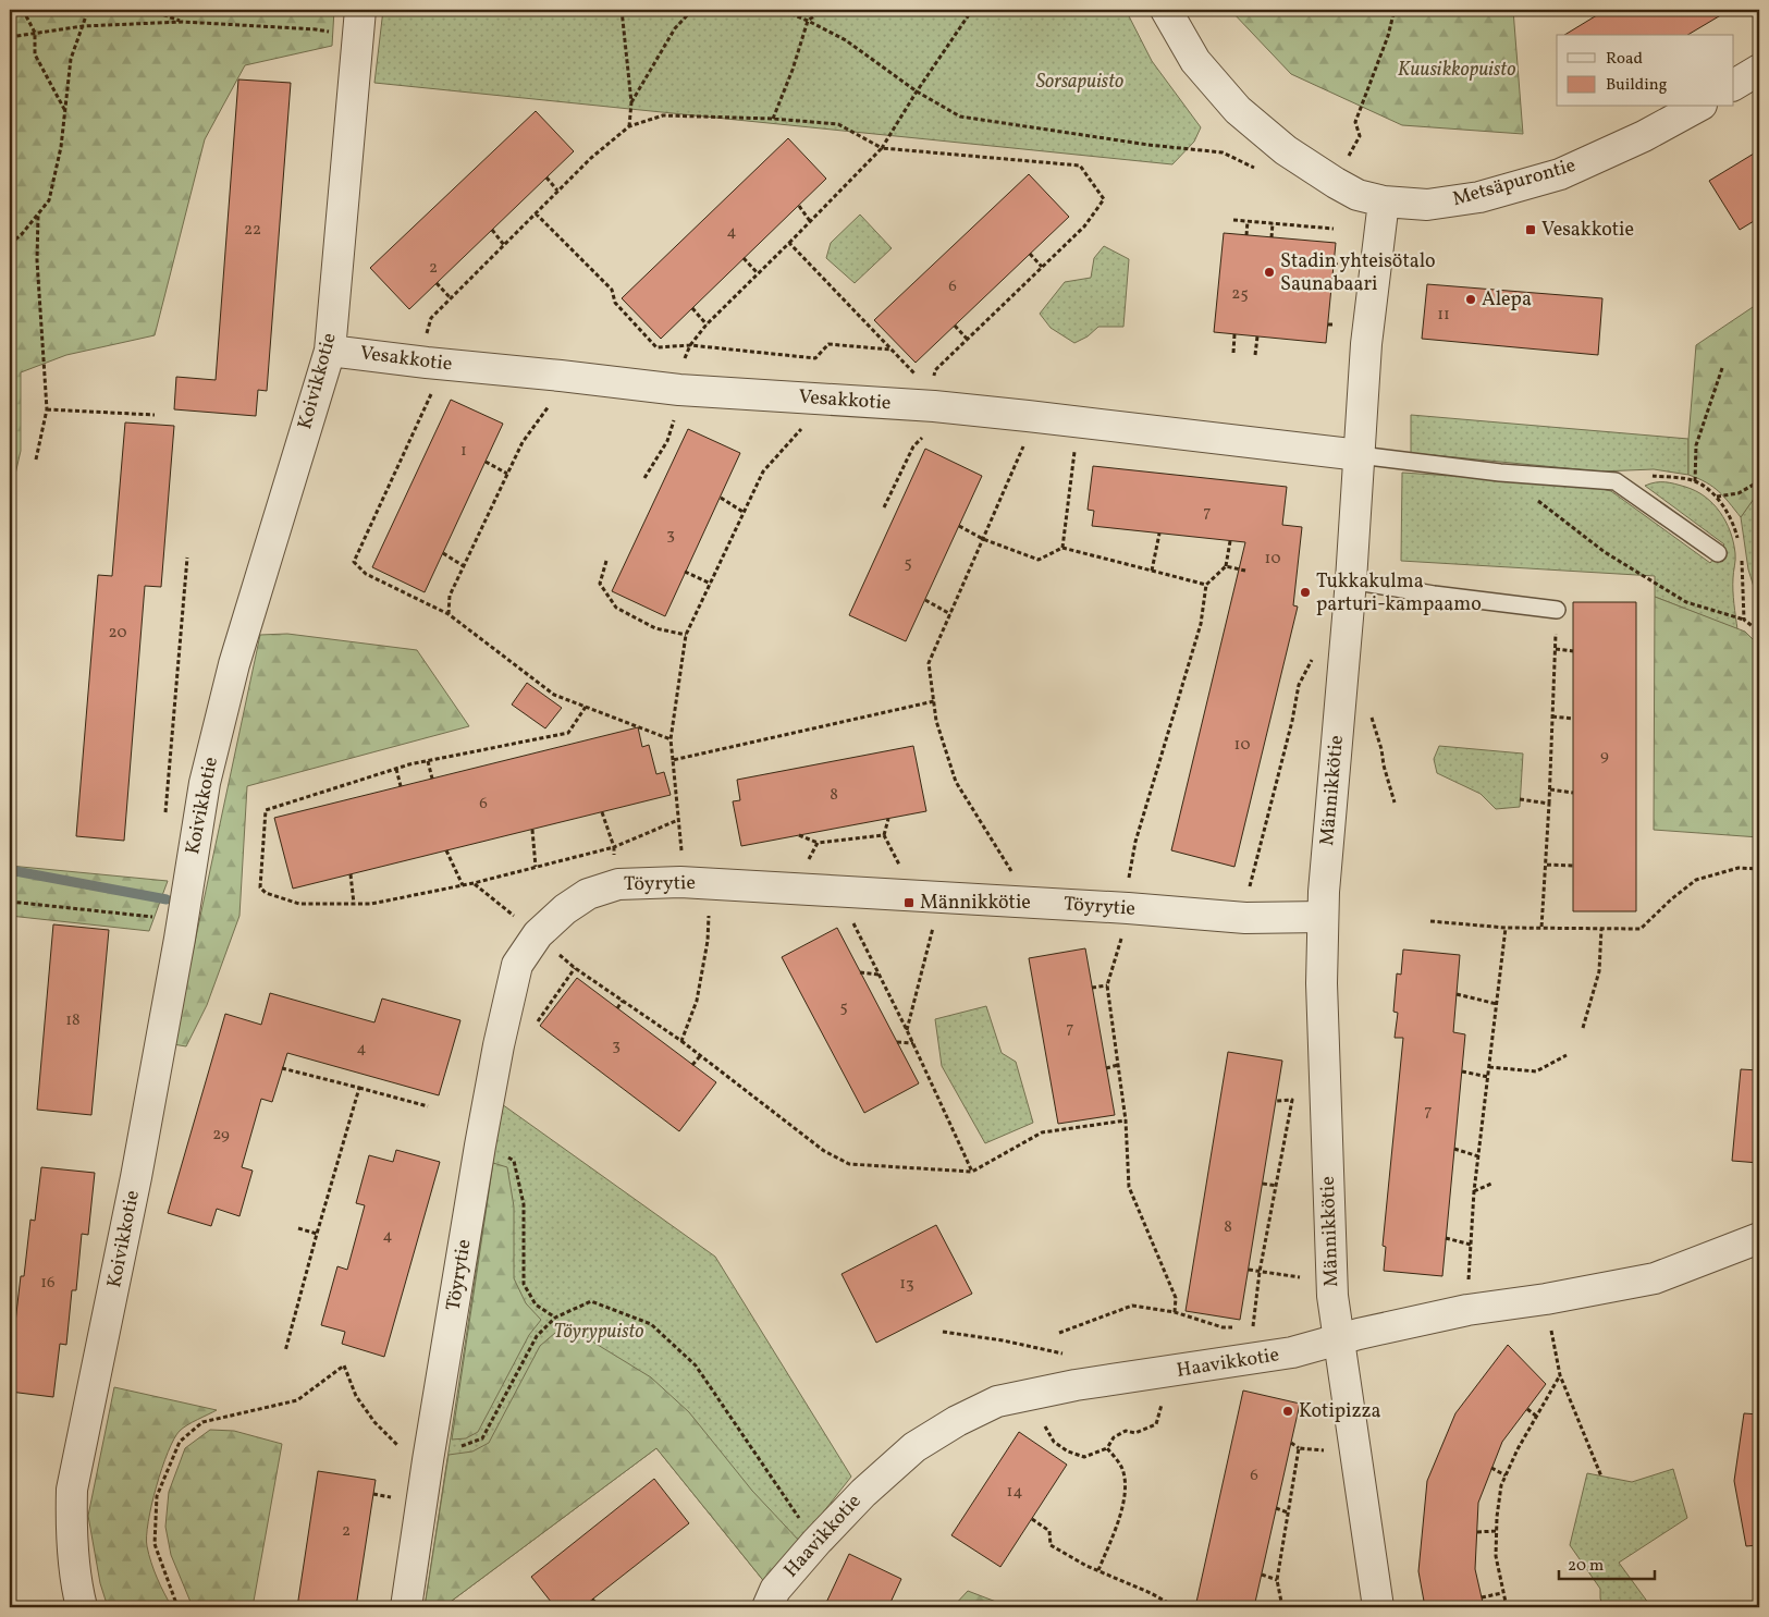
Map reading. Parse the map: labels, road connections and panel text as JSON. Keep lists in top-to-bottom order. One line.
{"streets":{"street":["Metsäpurontie","Vesakkotie","Koivikkotie","Männikkötie","Töyrytie","Haavikkotie"]},"crossings":[["Metsäpurontie","Männikkötie"],["Vesakkotie","Koivikkotie"],["Vesakkotie","Männikkötie"],["Männikkötie","Töyrytie"],["Männikkötie","Haavikkotie"]],"parks":["Kuusikkopuisto","Sorsapuisto","Töyrypuisto"],"places":{"transit":["Vesakkotie","Männikkötie"],"other":["Stadin yhteisötalo Saunabaari","Alepa","Tukkakulma parturi-kampaamo","Kotipizza"]},"house_numbers":["22","4","2","6","25","11","1","7","3","10","5","20","10","9","8","6","5","18","7","3","4","7","29","8","4","16","13","6","14","2"],"legend":["Road","Building"],"scale_bar":"20 m"}
